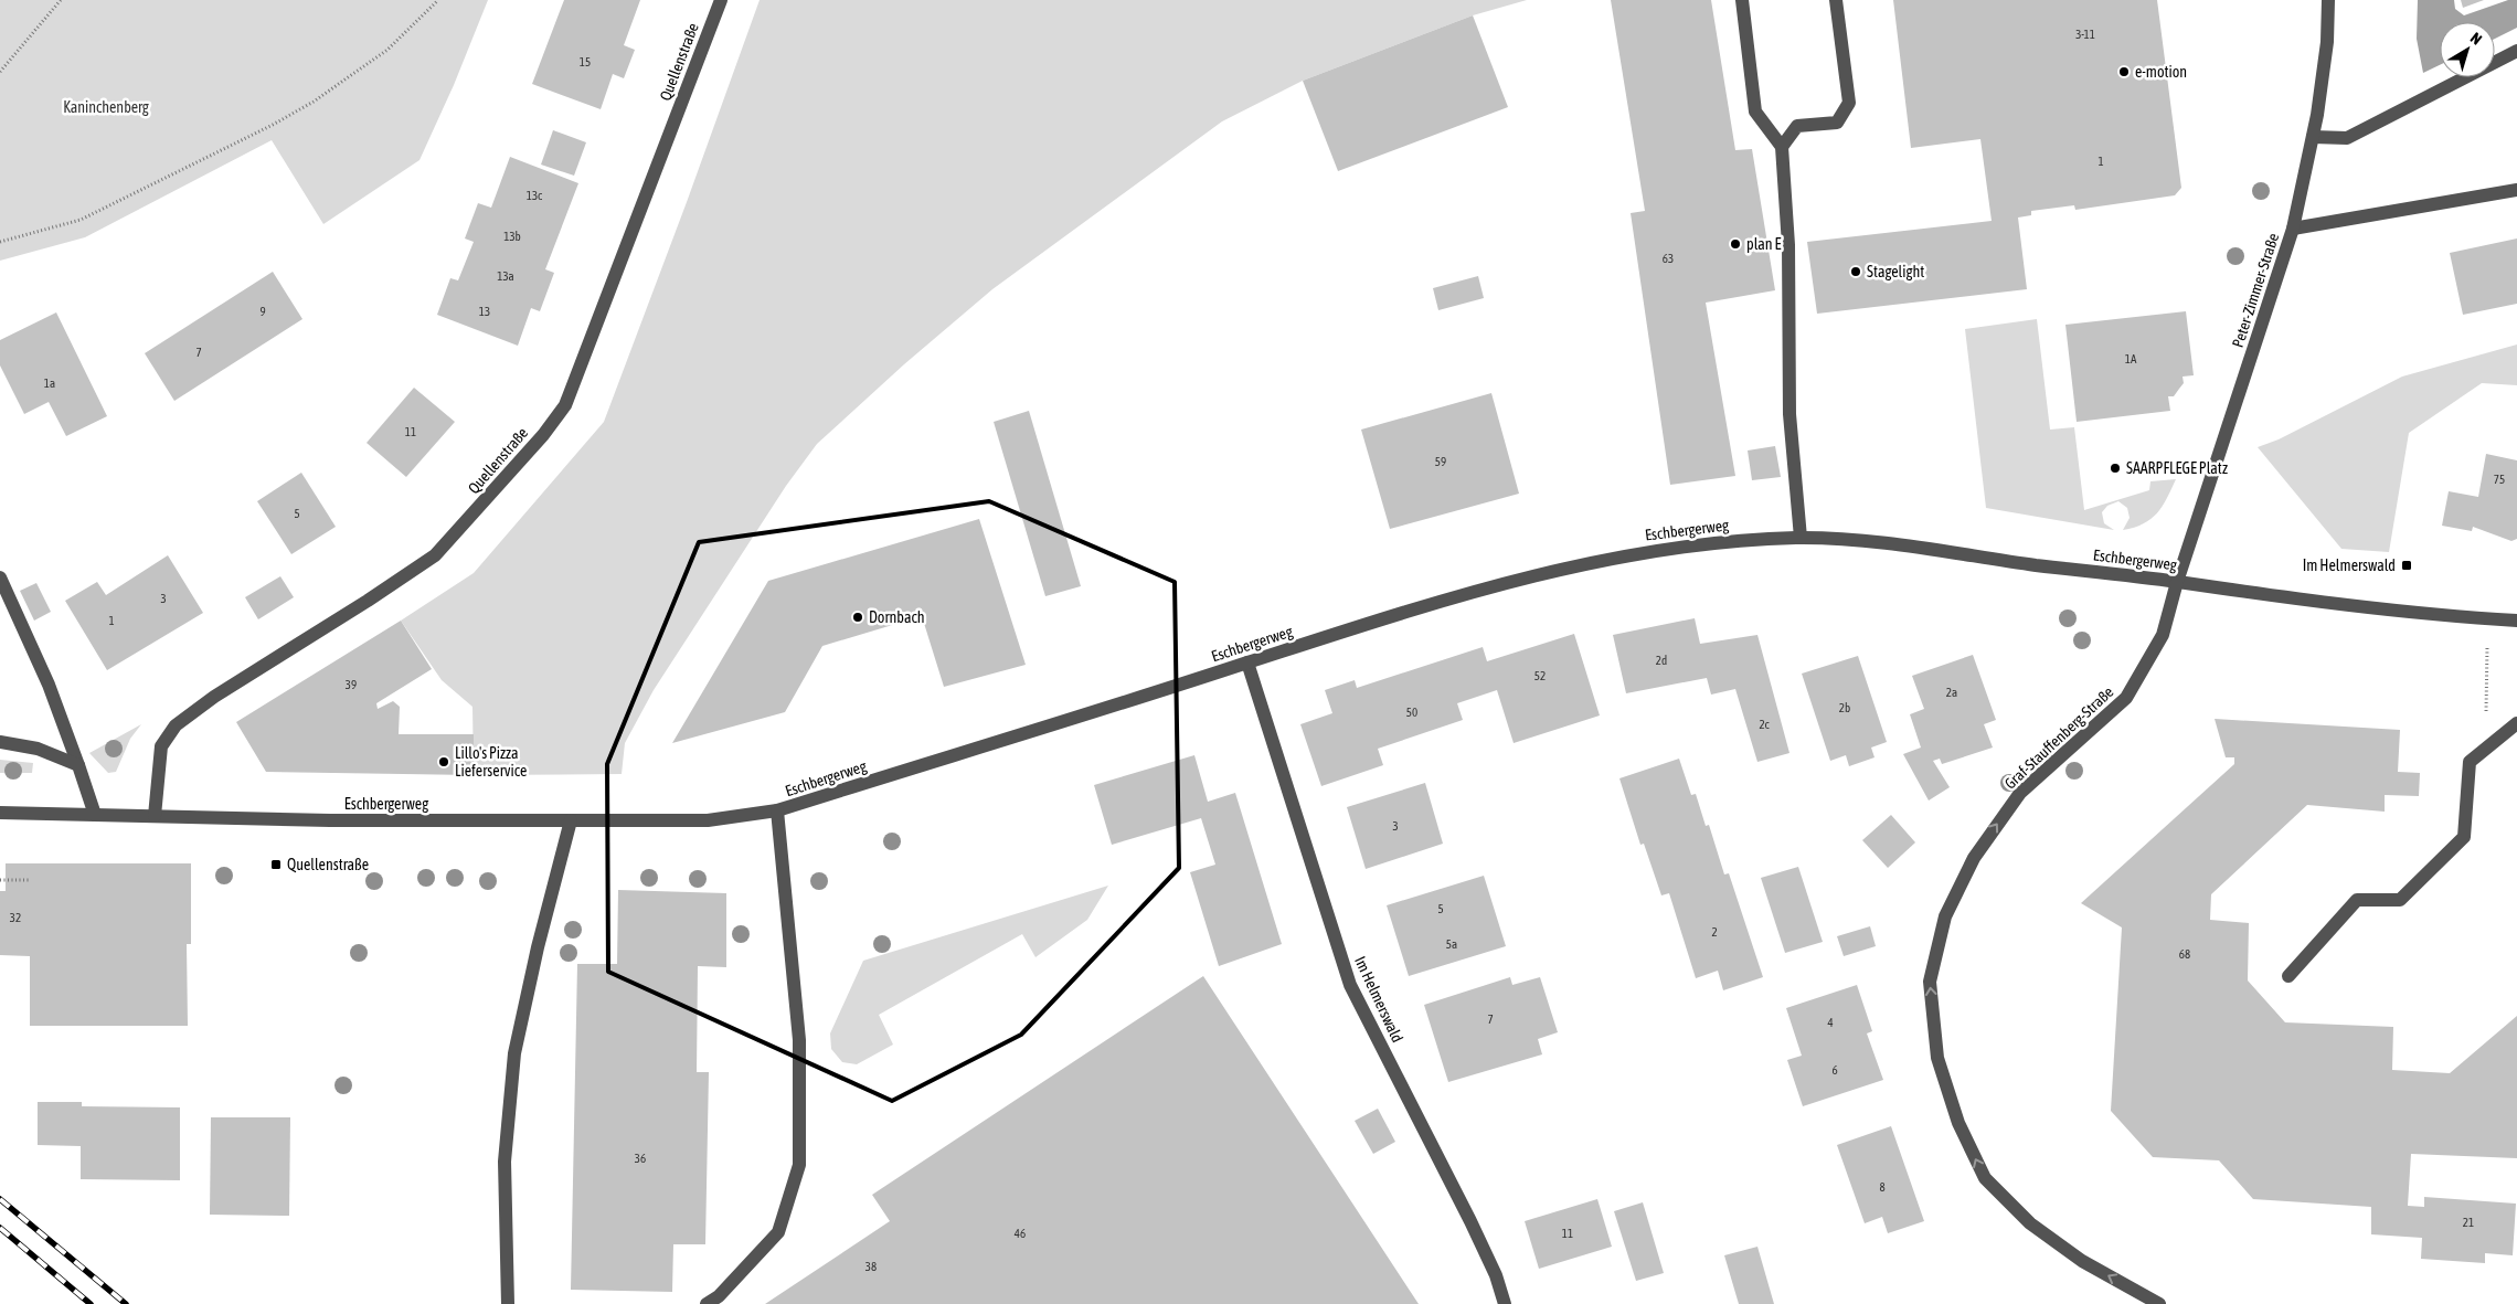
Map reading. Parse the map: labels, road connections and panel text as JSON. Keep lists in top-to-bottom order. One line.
{"streets":{"street":["Quellenstraße","Peter-Zimmer-Straße","Eschbergerweg","Graf-Stauffenberg-Straße","Im Helmerswald"]},"crossings":[["Quellenstraße","Eschbergerweg"],["Peter-Zimmer-Straße","Eschbergerweg"],["Peter-Zimmer-Straße","Graf-Stauffenberg-Straße"],["Eschbergerweg","Graf-Stauffenberg-Straße"],["Eschbergerweg","Im Helmerswald"]],"parks":["Kaninchenberg"],"places":{"other":["e-motion","plan E","Stagelight","SAARPFLEGE Platz","Dornbach","Lillo's Pizza Lieferservice"],"transit":["Im Helmerswald","Quellenstraße"]},"house_numbers":["3-11","15","1","13c","13b","63","13a","9","13","7","1A","1a","11","59","75","5","3","1","2d","52","39","2a","2b","50","2c","3","5","32","2","5a","68","7","4","6","36","8","21","46","11","38"],"north":"top right"}
